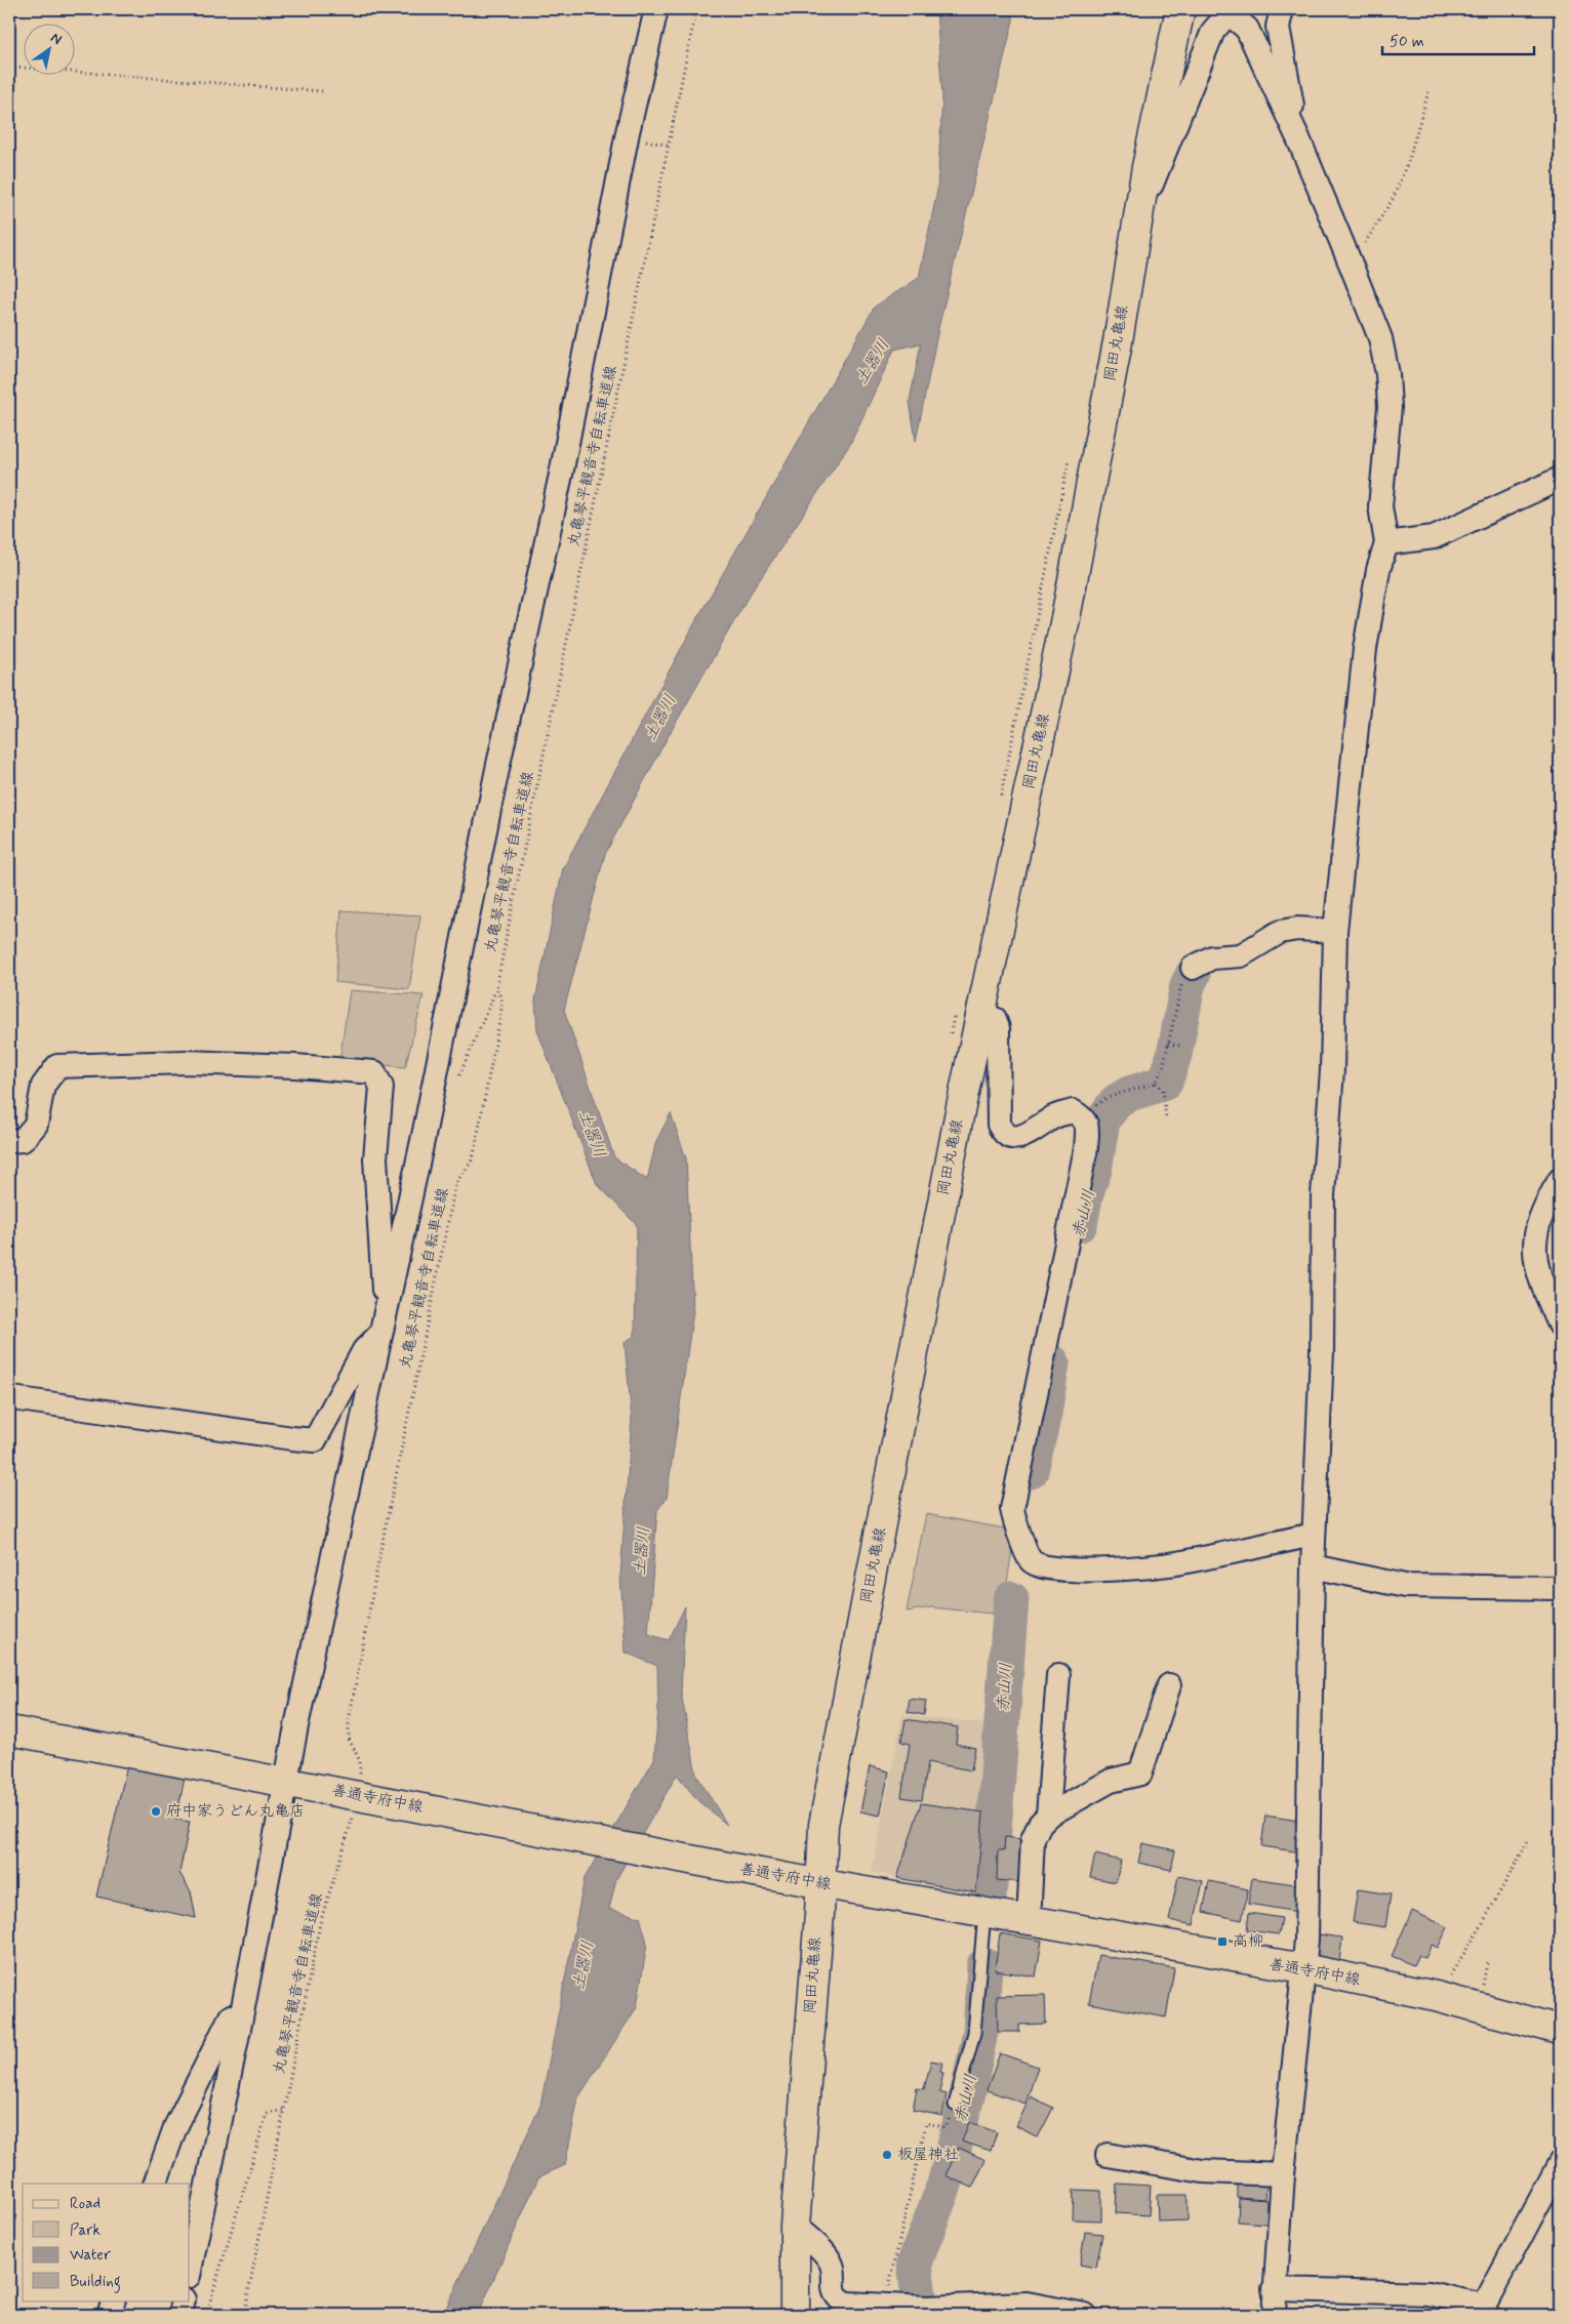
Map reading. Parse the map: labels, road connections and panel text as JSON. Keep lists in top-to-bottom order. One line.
{"streets":{"main road":["岡田丸亀線","善通寺府中線"],"path":["丸亀琴平観音寺自転車道線"]},"crossings":[["岡田丸亀線","善通寺府中線"]],"water":["土器川","赤山川"],"places":{"other":["府中家うどん丸亀店","板屋神社"],"transit":["高柳"]},"legend":["Road","Park","Water","Building"],"scale_bar":"50 m","north":"top right"}
